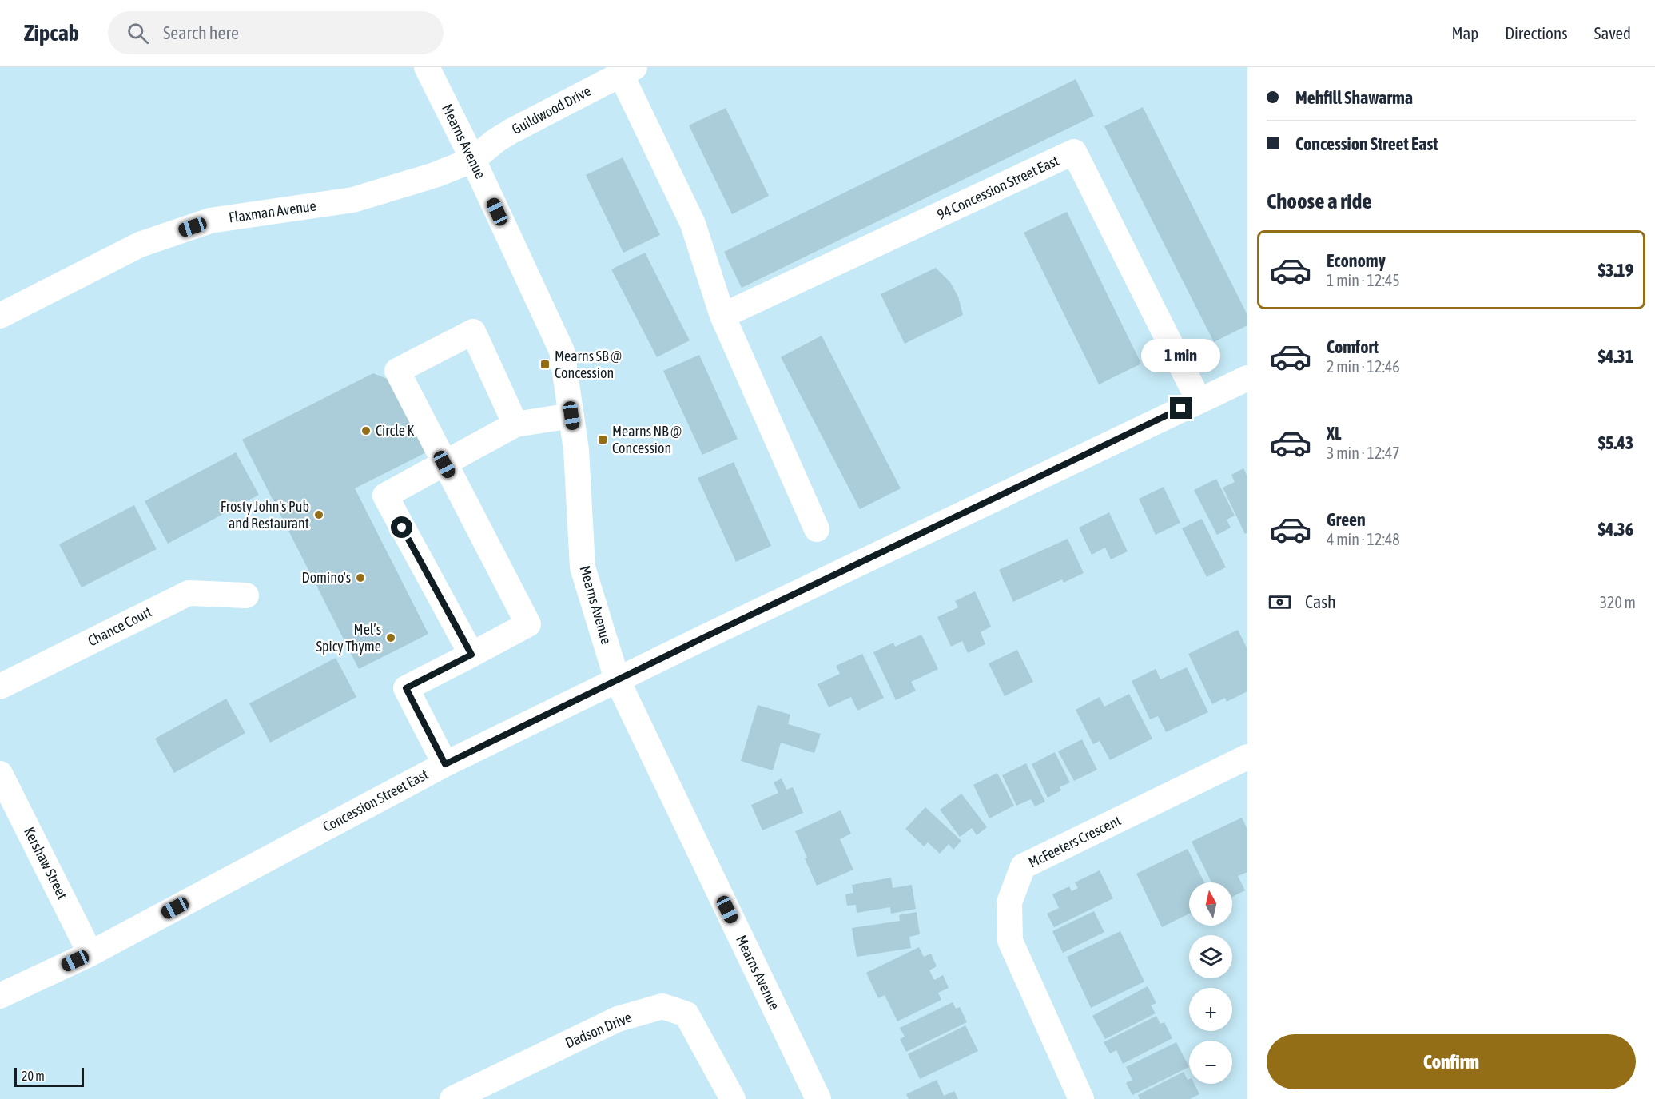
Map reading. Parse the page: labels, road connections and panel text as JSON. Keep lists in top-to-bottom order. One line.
{"streets":{"street":["Guildwood Drive","Mearns Avenue","94 Concession Street East","Flaxman Avenue","Chance Court","Concession Street East","McFeeters Crescent","Kershaw Street","Dadson Drive"]},"crossings":[["Guildwood Drive","Mearns Avenue"],["Guildwood Drive","Flaxman Avenue"],["Mearns Avenue","Flaxman Avenue"],["Mearns Avenue","Concession Street East"],["94 Concession Street East","Concession Street East"],["Concession Street East","Kershaw Street"]],"places":{"transit":["Mearns SB @ Concession","Mearns NB @ Concession"],"other":["Circle K","Frosty John's Pub and Restaurant","Domino's","Mel’s Spicy Thyme"]},"scale_bar":"20 m","north":"top","page":{"header":"Zipcab","search":"Search here","nav":["Map","Directions","Saved"],"banner":["Mehfill Shawarma","Concession Street East"],"heading":"Choose a ride","list":[{"name":"Economy","note":"1 min · 12:45","value":"$3.19"},{"name":"Comfort","note":"2 min · 12:46","value":"$4.31"},{"name":"XL","note":"3 min · 12:47","value":"$5.43"},{"name":"Green","note":"4 min · 12:48","value":"$4.36"}],"bubble":"1 min","pay":["Cash","320 m"],"map_buttons":["+","−"],"buttons":"Confirm","scale":"20 m"}}
